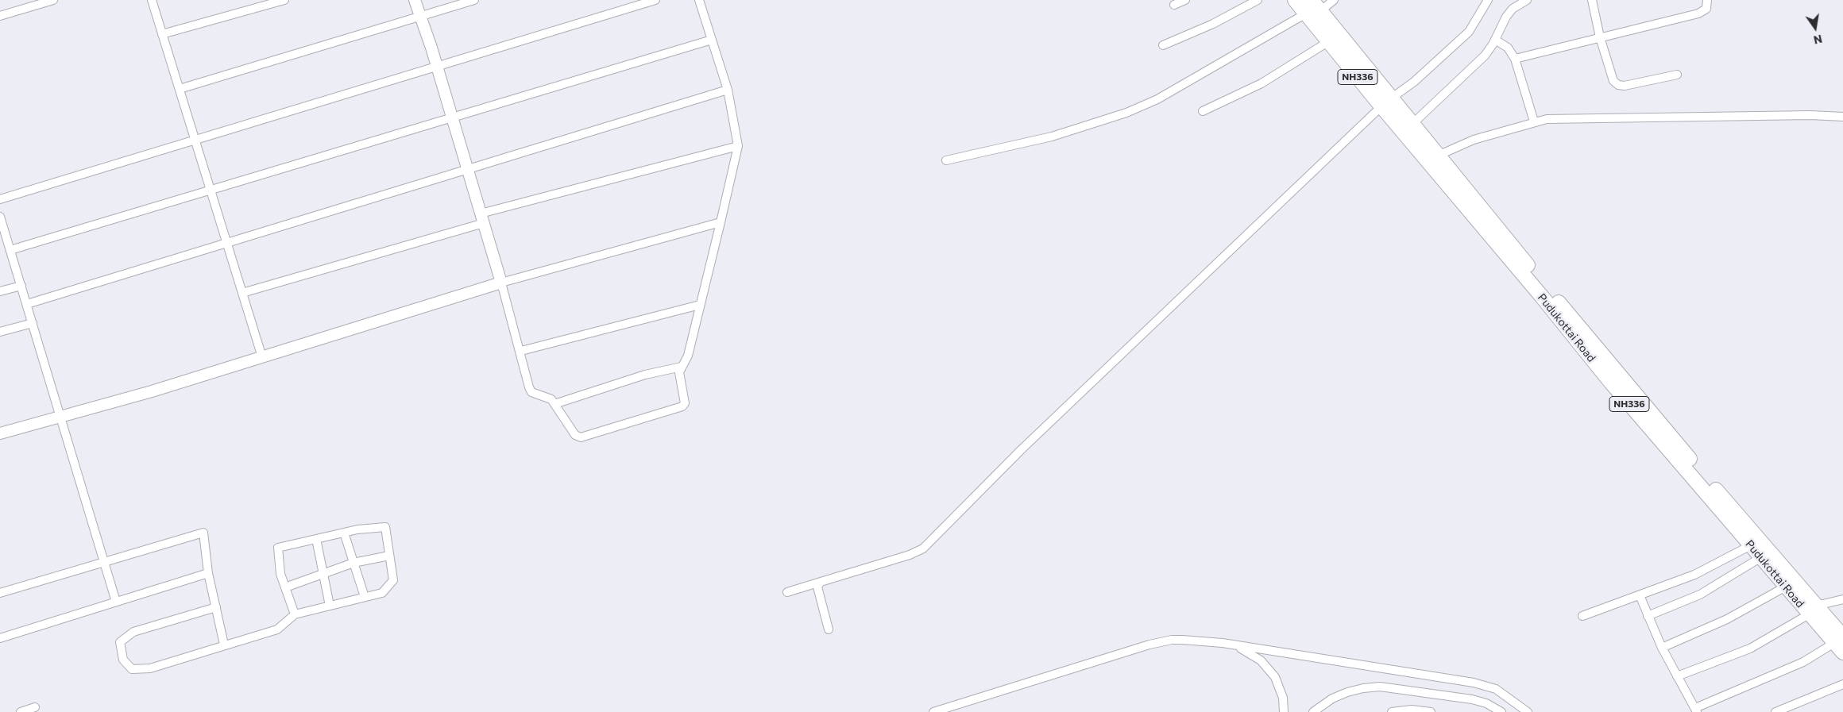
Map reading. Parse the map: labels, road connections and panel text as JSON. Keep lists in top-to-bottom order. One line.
{"streets":{"highway":["NH336","Pudukottai Road"]},"north":"bottom"}
